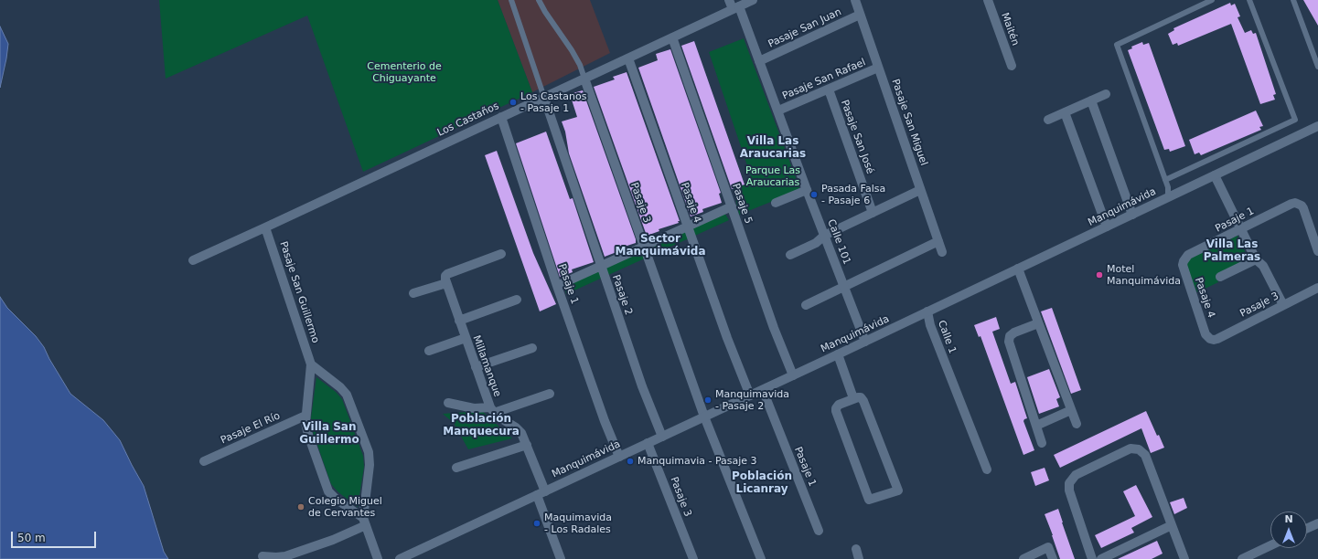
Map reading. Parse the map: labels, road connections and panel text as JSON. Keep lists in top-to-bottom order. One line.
{"streets":{"street":["Pasaje San Juan","Maitén","Pasaje San Rafael","Los Castaños","Pasaje San Miguel","Pasaje San José","Pasaje 3","Pasaje 4","Pasaje 5","Manquimávida","Pasaje 1","Calle 101","Pasaje San Guillermo","Pasaje 2","Calle 1","Millamanque","Pasaje El Río"]},"crossings":[["Pasaje San Juan","Pasaje San Miguel"],["Pasaje San Juan","Calle 101"],["Pasaje San Rafael","Pasaje San Miguel"],["Pasaje San Rafael","Pasaje San José"],["Pasaje San Rafael","Calle 101"],["Los Castaños","Pasaje 3"],["Los Castaños","Pasaje 4"],["Los Castaños","Pasaje 5"],["Los Castaños","Pasaje 1"],["Los Castaños","Calle 101"],["Los Castaños","Pasaje San Guillermo"],["Los Castaños","Pasaje 2"],["Pasaje 3","Pasaje 4"],["Pasaje 3","Manquimávida"],["Pasaje 4","Manquimávida"],["Pasaje 4","Pasaje 1"],["Pasaje 5","Manquimávida"],["Manquimávida","Pasaje 1"],["Manquimávida","Calle 101"],["Manquimávida","Pasaje 2"],["Manquimávida","Calle 1"],["Manquimávida","Millamanque"],["Pasaje San Guillermo","Pasaje El Río"]],"districts":["Villa Las Araucarias","Sector Manquimávida","Villa Las Palmeras","Población Manquecura","Villa San Guillermo","Población Licanray"],"parks":["Cementerio de Chiguayante","Parque Las Araucarias"],"places":["Los Castanos - Pasaje 1","Pasada Falsa - Pasaje 6","Motel Manquimávida","Manquimavida - Pasaje 2","Manquimavia - Pasaje 3","Colegio Miguel de Cervantes","Maquimavida - Los Radales"],"scale_bar":"50 m","north":"top"}
